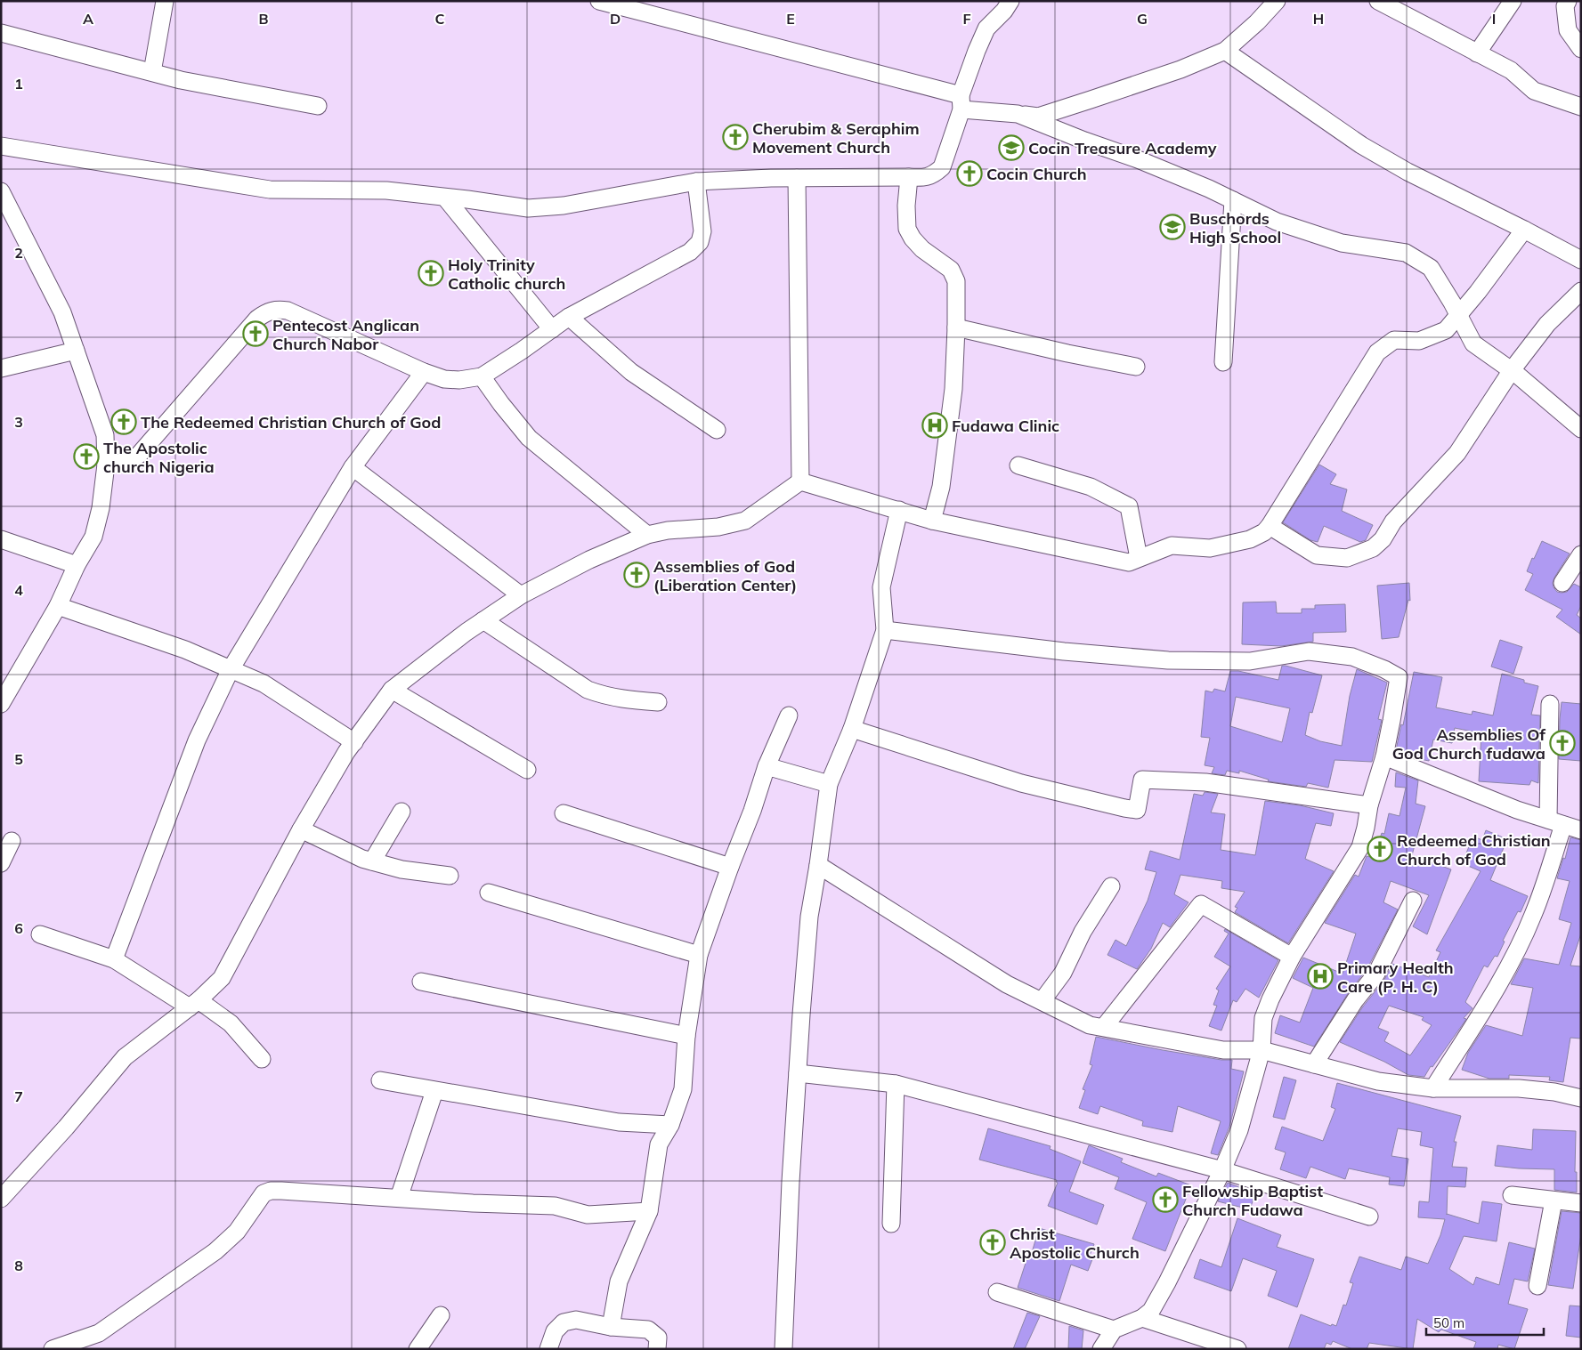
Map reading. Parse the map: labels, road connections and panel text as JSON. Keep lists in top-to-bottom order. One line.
{"places":{"church":["Cherubim & Seraphim Movement Church","Cocin Church","Holy Trinity Catholic church","Pentecost Anglican Church Nabor","The Redeemed Christian Church of God","The Apostolic church Nigeria","Assemblies of God (Liberation Center)","Assemblies Of God Church fudawa","Redeemed Christian Church of God","Fellowship Baptist Church Fudawa","Christ Apostolic Church"],"school or university":["Cocin Treasure Academy","Buschords High School"],"hospital":["Fudawa Clinic","Primary Health Care (P. H. C)"]},"scale_bar":"50 m","grid":{"columns":["A","B","C","D","E","F","G","H","I"],"rows":["1","2","3","4","5","6","7","8"]}}
